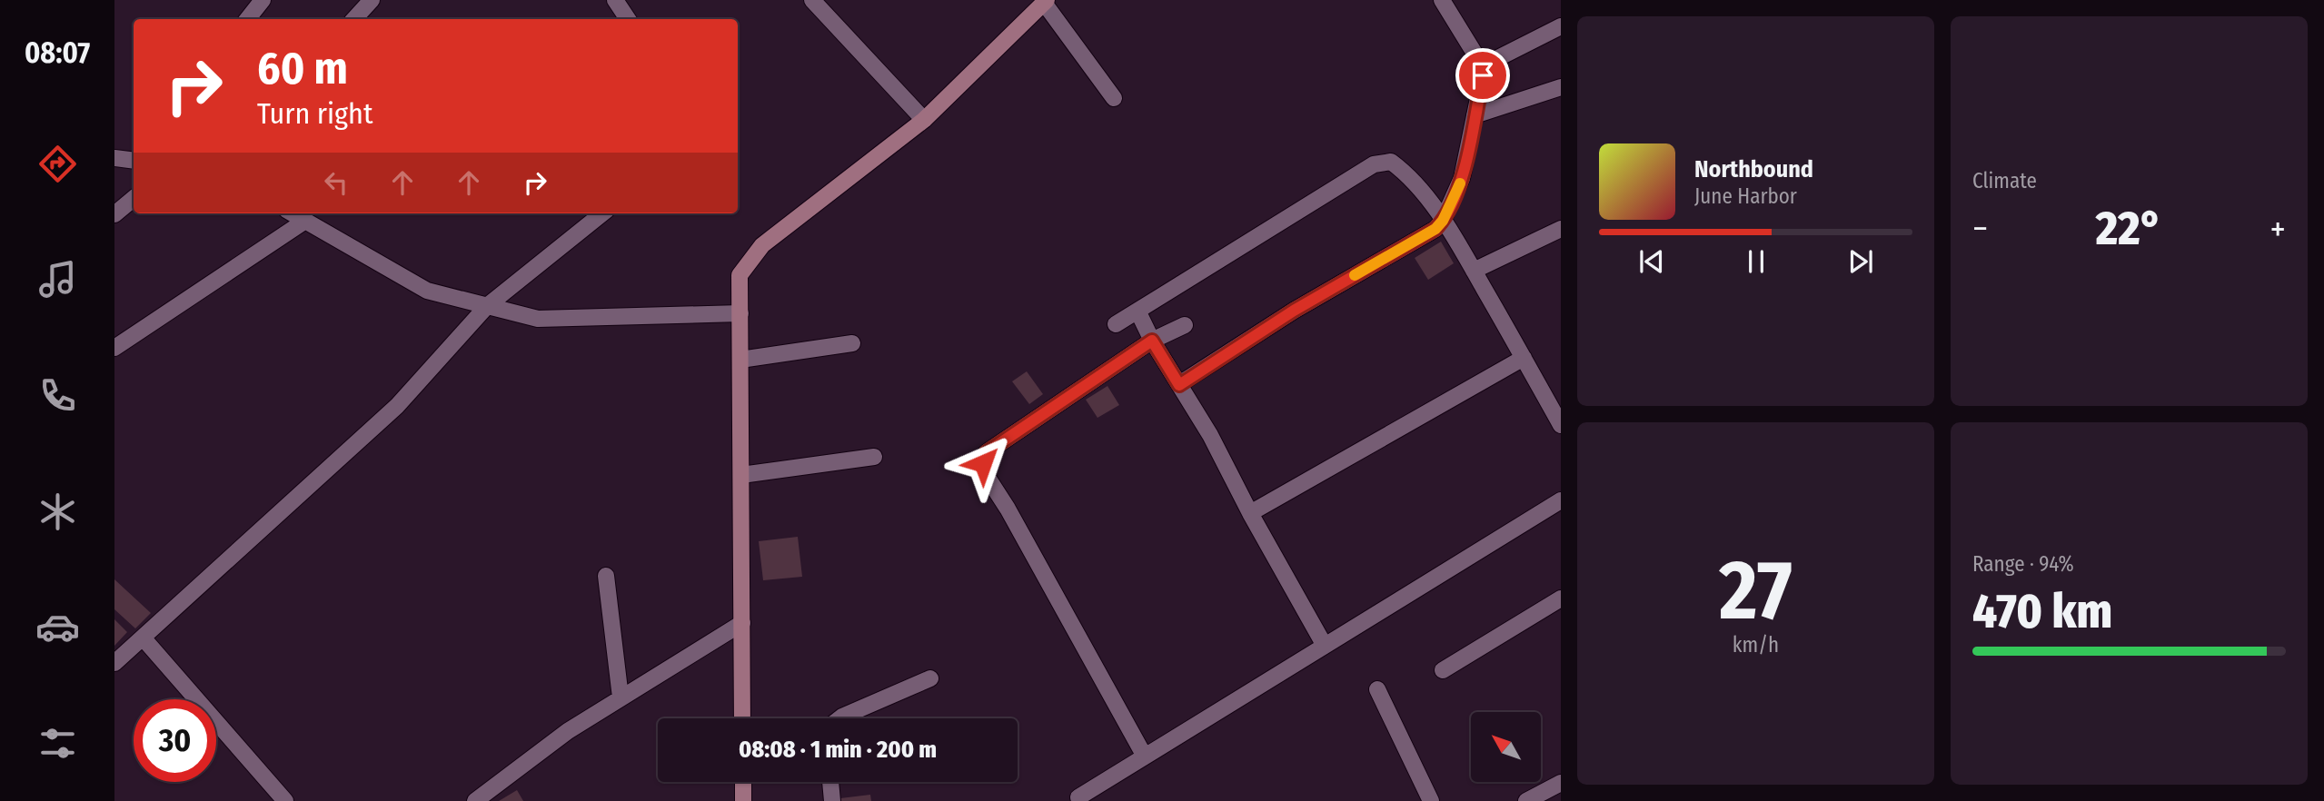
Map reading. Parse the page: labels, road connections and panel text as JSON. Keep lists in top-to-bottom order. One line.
{"north":"top left","page":{"tabs":"08:07","tile":["Climate",["27","km/h"],["Range · 94%","470 km"]],"turn":["60 m","Turn right"],"song":["Northbound","June Harbor"],"heat":["−","22°","+"],"limit":"30","trip":"08:08 · 1 min · 200 m"}}
